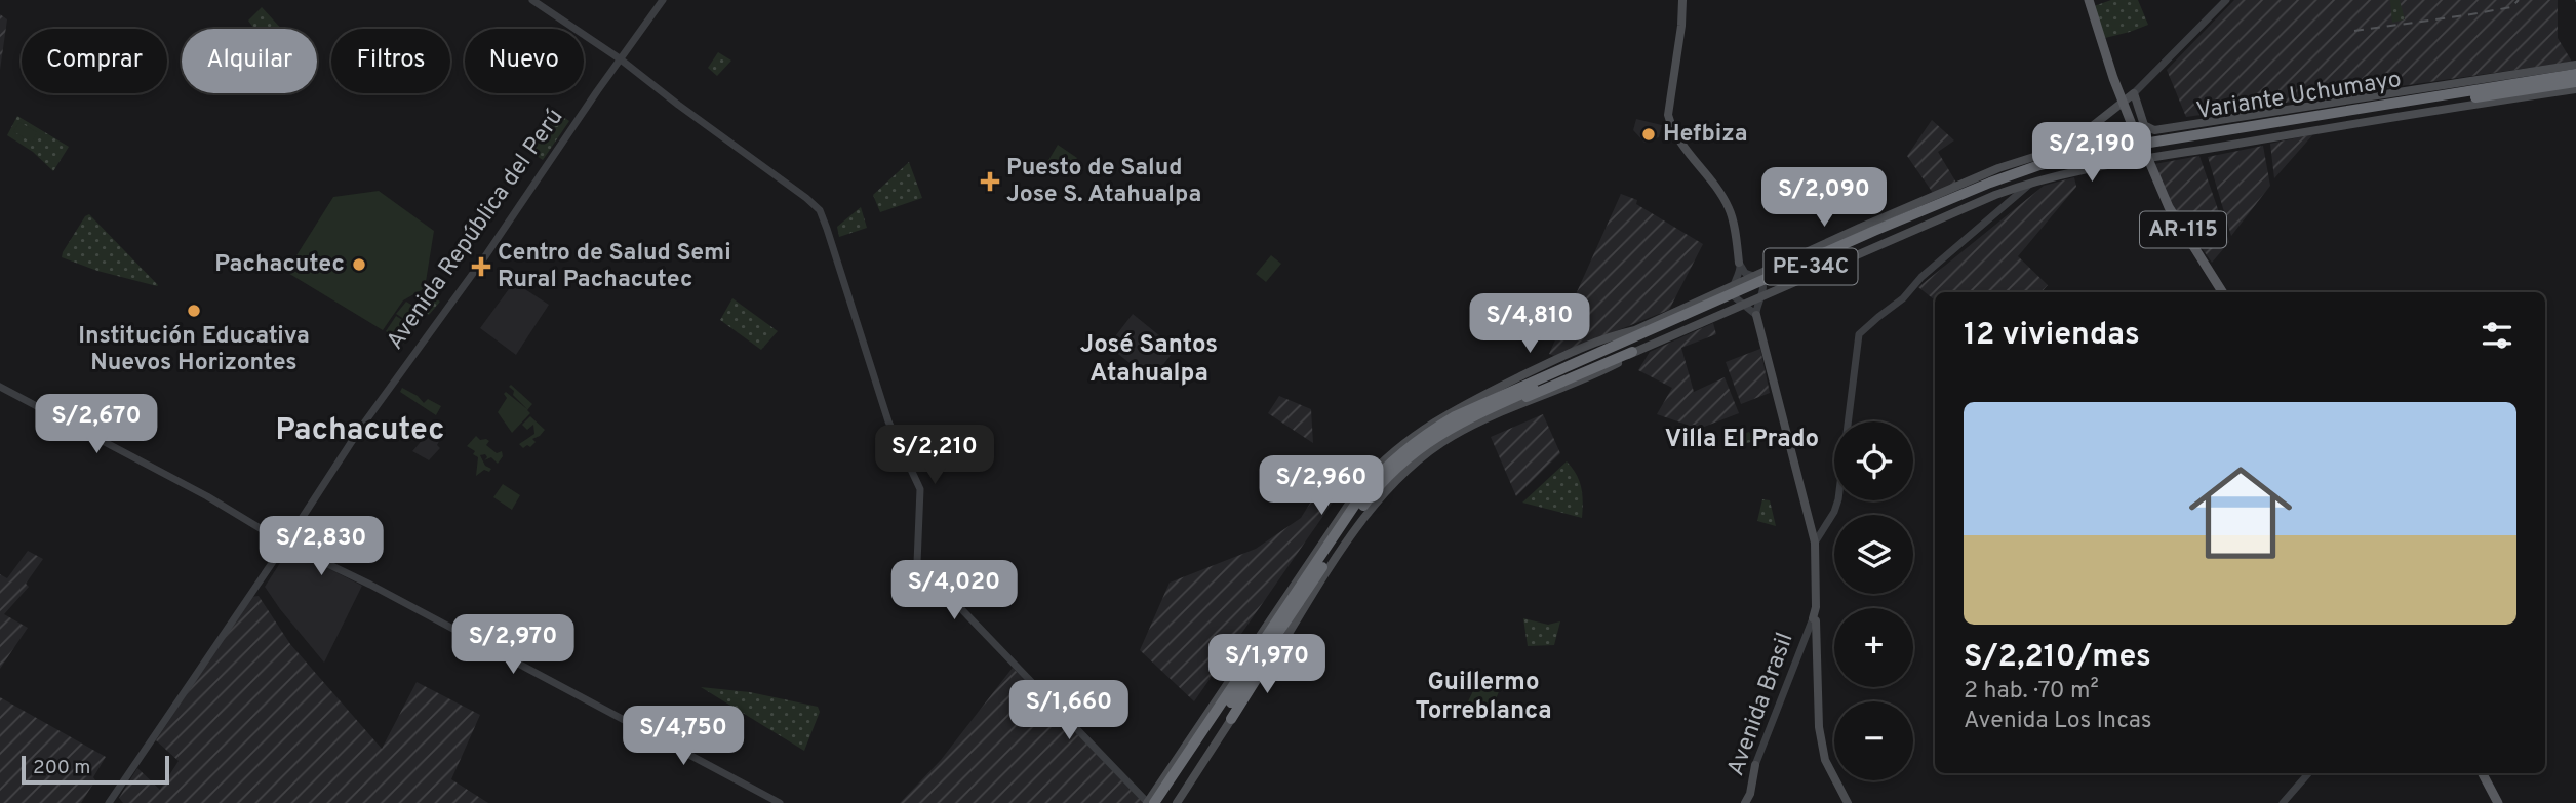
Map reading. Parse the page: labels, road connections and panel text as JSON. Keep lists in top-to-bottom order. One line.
{"streets":{"highway":["Variante Uchumayo","PE-34C"],"main road":["AR-115","Avenida Brasil"],"street":["Avenida República del Perú"]},"crossings":[["Variante Uchumayo","AR-115"]],"districts":["José Santos Atahualpa","Pachacutec","Villa El Prado","Guillermo Torreblanca"],"places":{"other":["Hefbiza","Pachacutec","Institución Educativa Nuevos Horizontes"],"health":["Puesto de Salud Jose S. Atahualpa","Centro de Salud Semi Rural Pachacutec"]},"scale_bar":"200 m","page":{"chip":["Comprar","Alquilar","Filtros","Nuevo"],"price":["S/2,190","S/2,090","S/4,810","S/2,670","S/2,210","S/2,960","S/2,830","S/4,020","S/2,970","S/1,970","S/1,660","S/4,750"],"heading":"12 viviendas","list":[{"name":"S/2,210/mes","note":"2 hab. · 70 m² · Avenida Los Incas"}],"map_buttons":["+","−"],"scale":"200 m"}}
